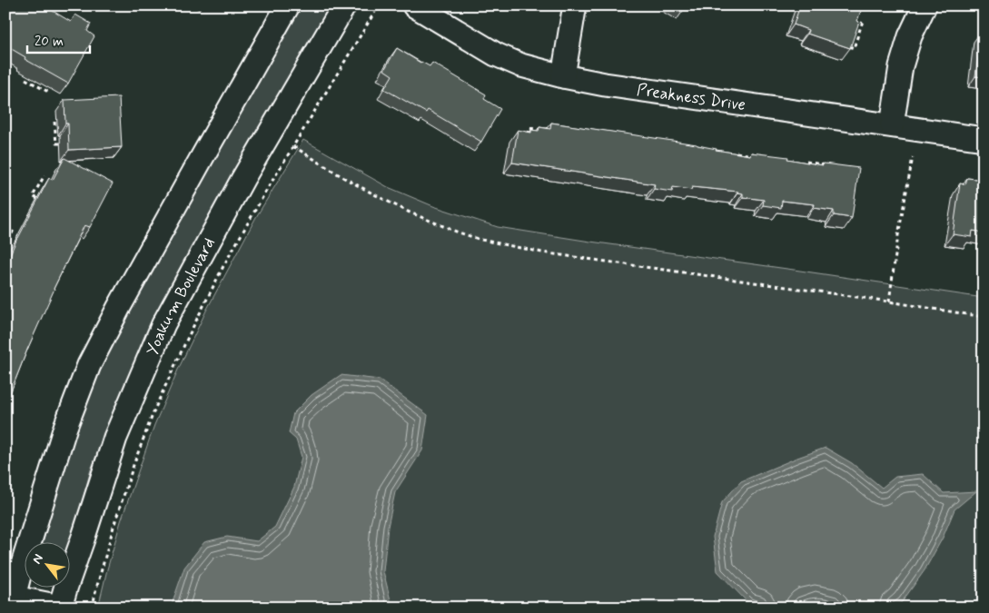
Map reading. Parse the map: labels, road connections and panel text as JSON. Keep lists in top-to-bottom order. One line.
{"streets":{"street":["Preakness Drive","Yoakum Boulevard"]},"scale_bar":"20 m","north":"top left"}
